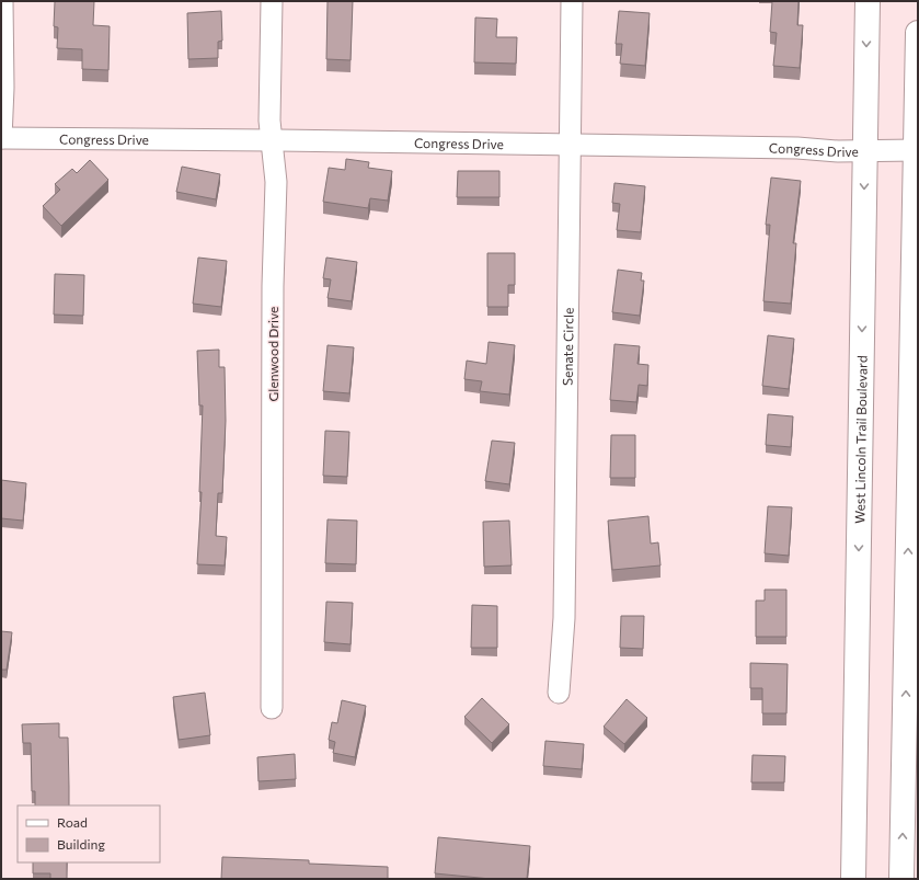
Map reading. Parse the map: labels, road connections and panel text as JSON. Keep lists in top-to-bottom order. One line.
{"streets":{"main road":["West Lincoln Trail Boulevard"],"street":["Congress Drive","Senate Circle","Glenwood Drive"]},"crossings":[["Congress Drive","Senate Circle"],["Congress Drive","Glenwood Drive"],["Congress Drive","West Lincoln Trail Boulevard"]],"legend":["Road","Building"]}
